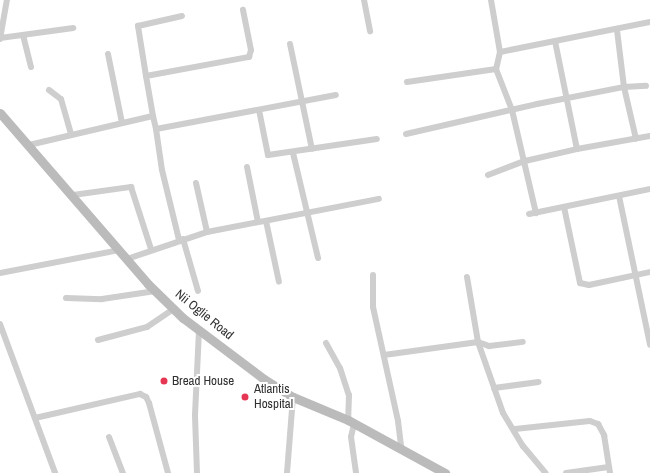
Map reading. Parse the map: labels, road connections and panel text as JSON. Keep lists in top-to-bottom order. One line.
{"streets":{"street":["Nii Oglie Road"]},"places":["Bread House","Atlantis Hospital"]}
